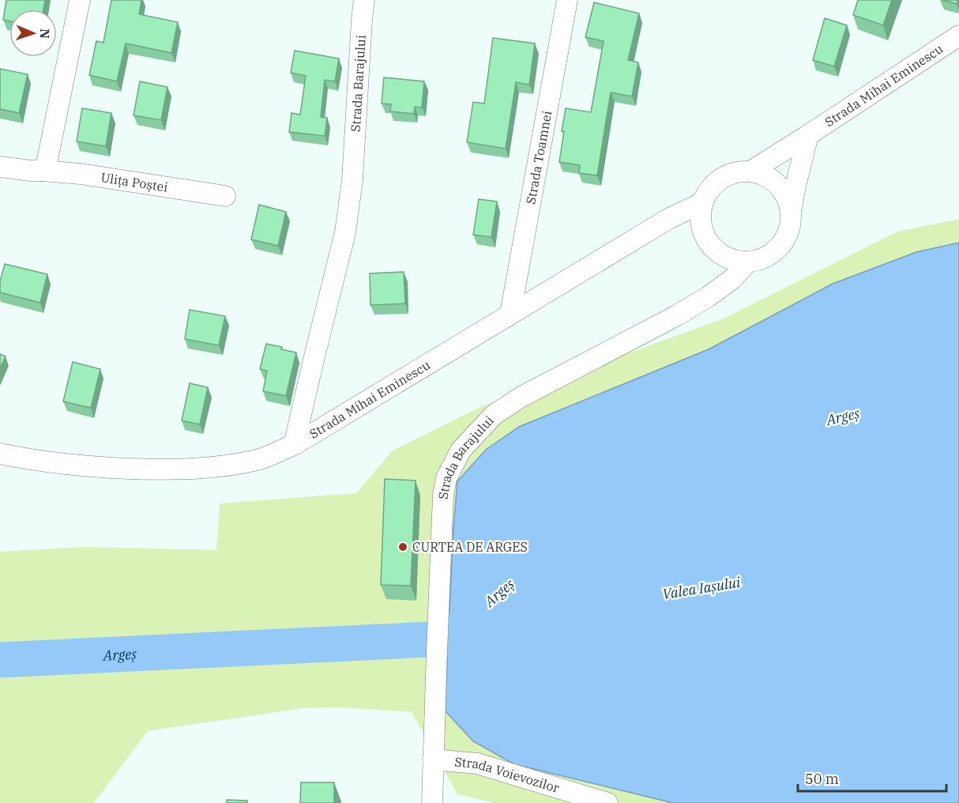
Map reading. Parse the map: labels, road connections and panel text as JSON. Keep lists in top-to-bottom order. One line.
{"streets":{"street":["Strada Barajului","Strada Mihai Eminescu","Strada Toamnei","Ulița Poștei","Strada Voievozilor"]},"crossings":[["Strada Barajului","Strada Mihai Eminescu"],["Strada Barajului","Strada Voievozilor"],["Strada Mihai Eminescu","Strada Toamnei"]],"water":["Argeș","Valea Iașului"],"places":["CURTEA DE ARGES"],"scale_bar":"50 m","north":"right"}
